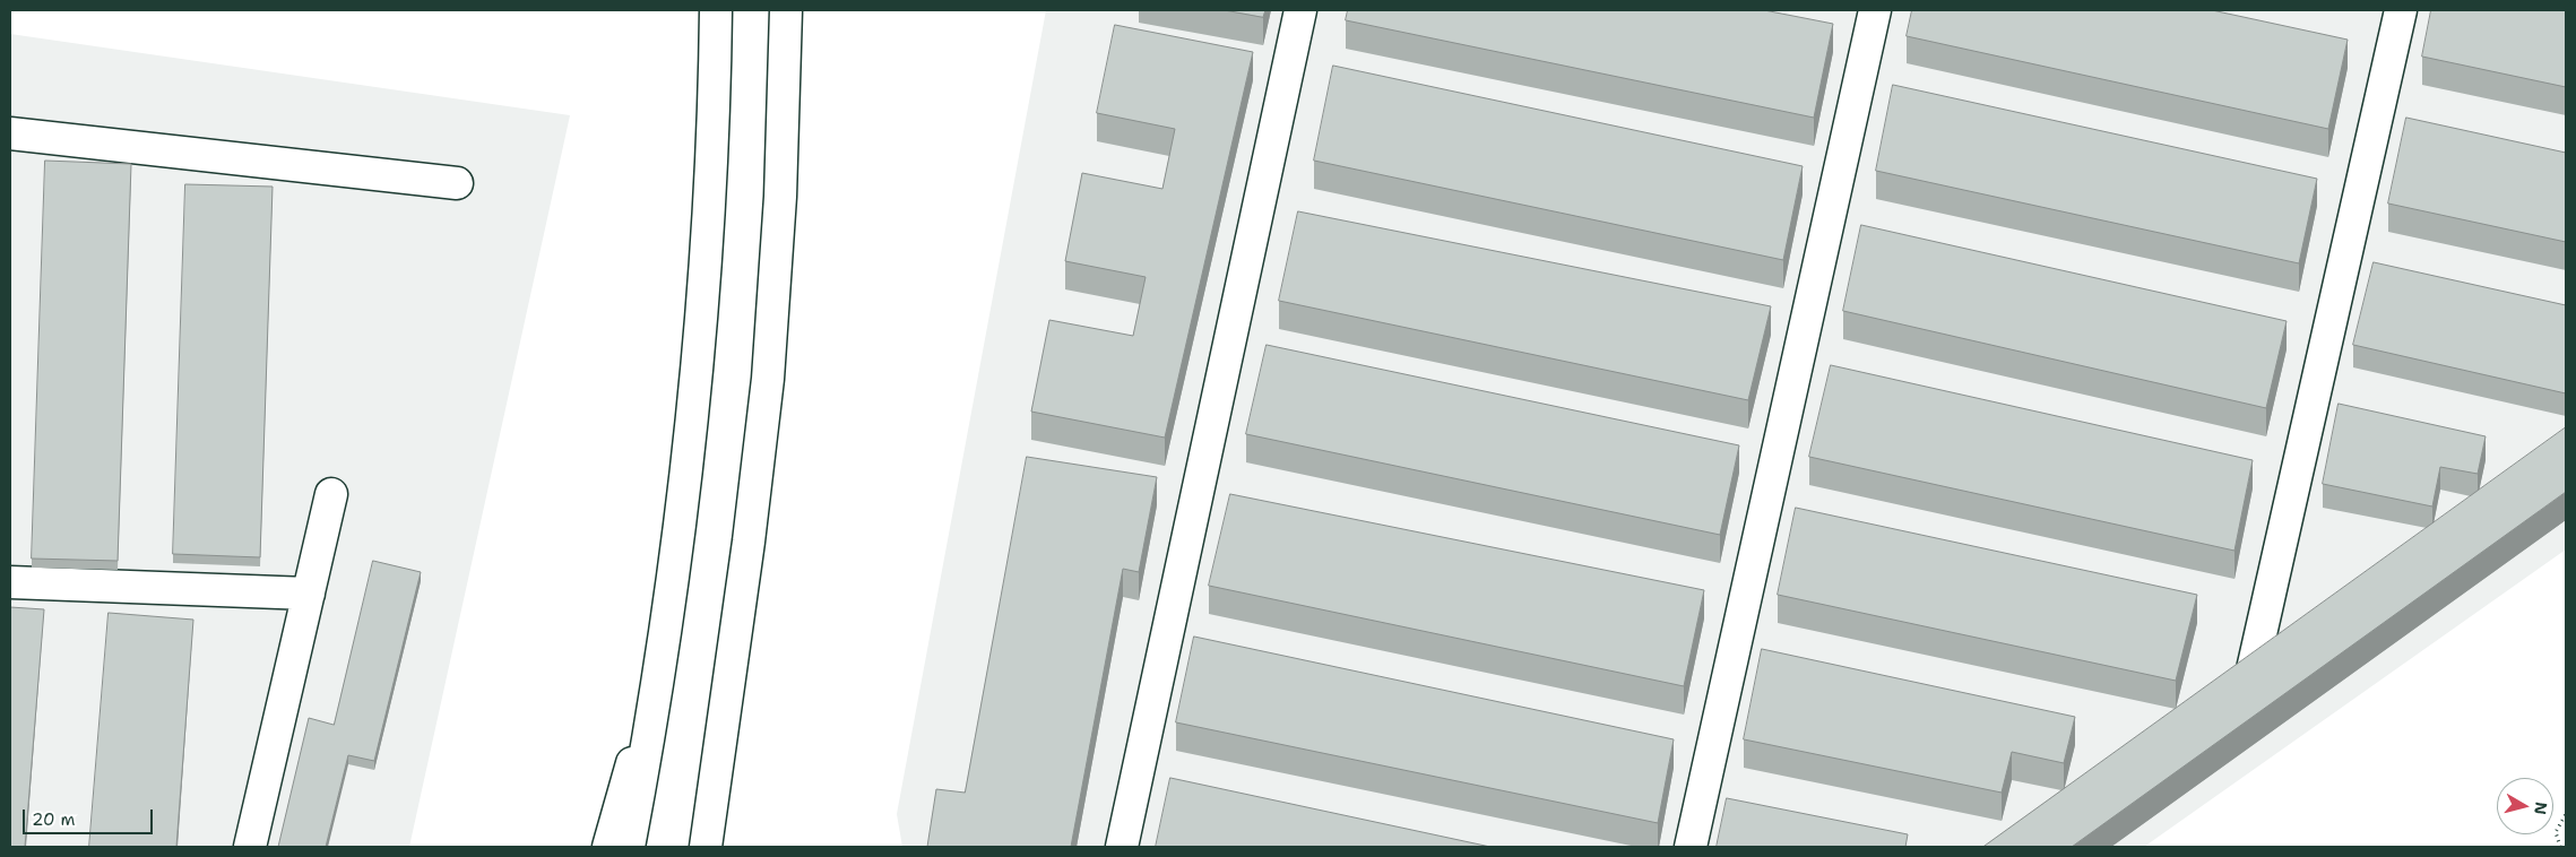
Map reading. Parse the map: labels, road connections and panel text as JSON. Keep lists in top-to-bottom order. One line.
{"scale_bar":"20 m","north":"right"}
